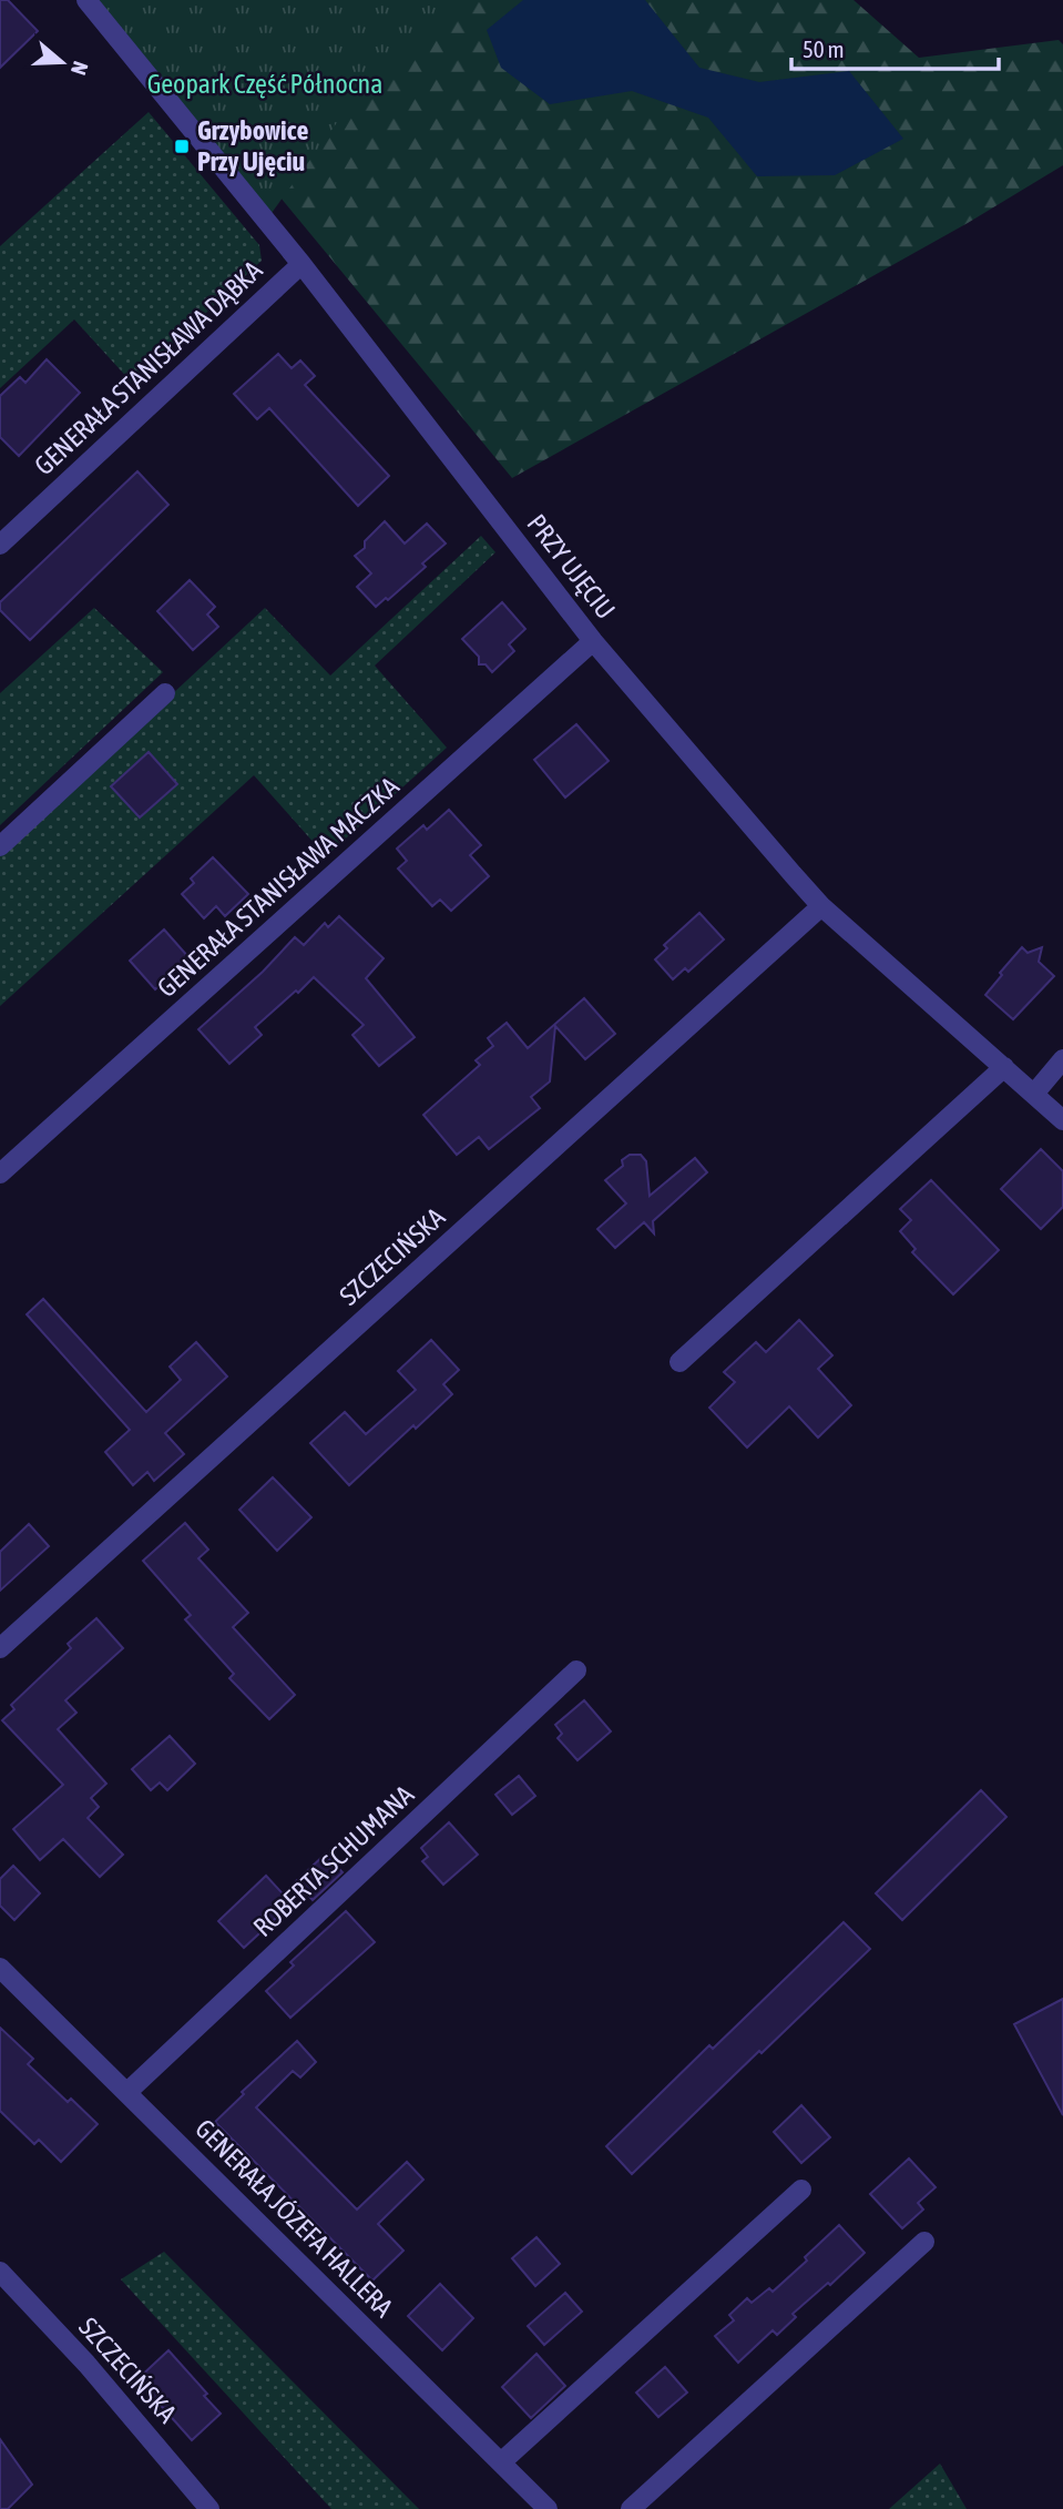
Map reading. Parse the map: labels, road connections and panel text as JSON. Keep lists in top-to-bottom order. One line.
{"streets":{"street":["GENERAŁA STANISŁAWA DĄBKA","PRZY UJĘCIU","GENERAŁA STANISŁAWA MACZKA","SZCZECIŃSKA","ROBERTA SCHUMANA","GENERAŁA JÓZEFA HALLERA"]},"crossings":[["GENERAŁA STANISŁAWA DĄBKA","PRZY UJĘCIU"],["PRZY UJĘCIU","GENERAŁA STANISŁAWA MACZKA"],["PRZY UJĘCIU","SZCZECIŃSKA"],["ROBERTA SCHUMANA","GENERAŁA JÓZEFA HALLERA"]],"parks":["Geopark Część Północna"],"places":{"transit":["Grzybowice Przy Ujęciu"]},"scale_bar":"50 m","north":"right"}
